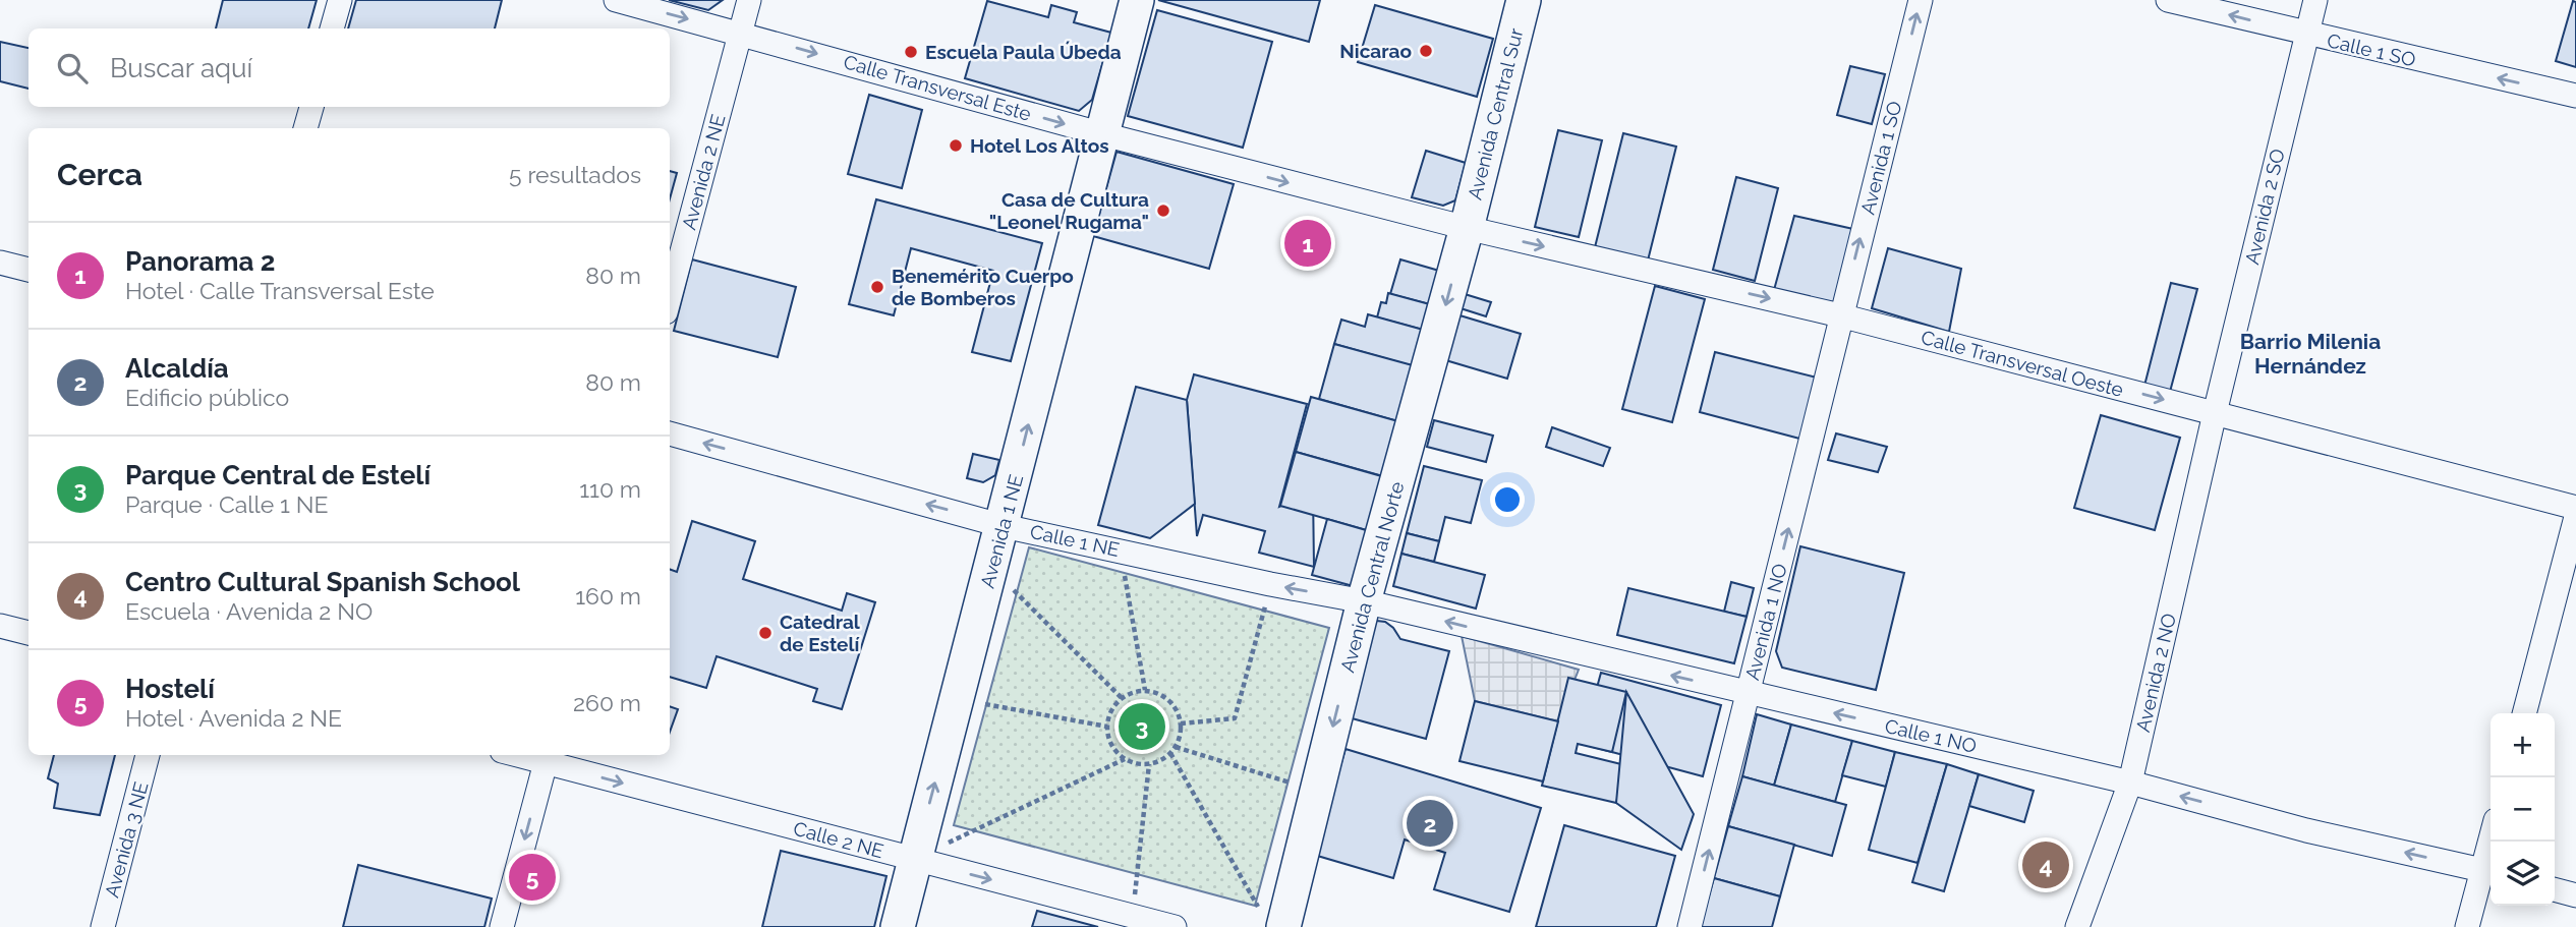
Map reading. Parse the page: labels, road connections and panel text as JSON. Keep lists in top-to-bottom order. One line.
{"streets":{"street":["Calle 1 SO","Calle Transversal Este","Avenida Central Sur","Avenida 1 SO","Avenida 2 NE","Avenida 2 SO","Calle Transversal Oeste","Avenida 1 NE","Calle 1 NE","Avenida Central Norte","Avenida 1 NO","Avenida 2 NO","Calle 1 NO","Avenida 3 NE","Calle 2 NE"]},"crossings":[["Calle 1 SO","Avenida 2 SO"],["Calle Transversal Este","Avenida Central Sur"],["Calle Transversal Este","Avenida 2 NE"],["Calle Transversal Este","Calle Transversal Oeste"],["Calle Transversal Este","Avenida 1 NE"],["Calle Transversal Este","Avenida Central Norte"],["Avenida Central Sur","Calle Transversal Oeste"],["Avenida Central Sur","Avenida Central Norte"],["Avenida 1 SO","Calle Transversal Oeste"],["Avenida 1 SO","Avenida 1 NO"],["Avenida 2 SO","Calle Transversal Oeste"],["Avenida 2 SO","Avenida 2 NO"],["Calle Transversal Oeste","Avenida Central Norte"],["Calle Transversal Oeste","Avenida 1 NO"],["Calle Transversal Oeste","Avenida 2 NO"],["Avenida 1 NE","Calle 1 NE"],["Avenida 1 NE","Calle 2 NE"],["Calle 1 NE","Avenida Central Norte"],["Calle 1 NE","Calle 1 NO"],["Avenida Central Norte","Calle 1 NO"],["Avenida 1 NO","Calle 1 NO"],["Avenida 2 NO","Calle 1 NO"]],"one_way":["Calle 1 SO","Calle Transversal Este","Avenida 1 SO","Calle Transversal Oeste","Avenida 1 NE","Calle 1 NE","Avenida Central Norte","Avenida 1 NO","Calle 1 NO","Calle 2 NE"],"districts":["Barrio Milenia Hernández"],"places":["Nicarao","Escuela Paula Úbeda","Hotel Los Altos","Casa de Cultura \"Leonel Rugama\"","Benemérito Cuerpo de Bomberos","Catedral de Estelí"],"page":{"search":"Buscar aquí","heading":["Cerca","5 resultados"],"pins":["1","3","2","4","5"],"list":[{"mark":"1","name":"Panorama 2","note":"Hotel · Calle Transversal Este","value":"80 m"},{"mark":"2","name":"Alcaldía","note":"Edificio público","value":"80 m"},{"mark":"3","name":"Parque Central de Estelí","note":"Parque · Calle 1 NE","value":"110 m"},{"mark":"4","name":"Centro Cultural Spanish School","note":"Escuela · Avenida 2 NO","value":"160 m"},{"mark":"5","name":"Hostelí","note":"Hotel · Avenida 2 NE","value":"260 m"}],"map_buttons":["+","−"]}}
